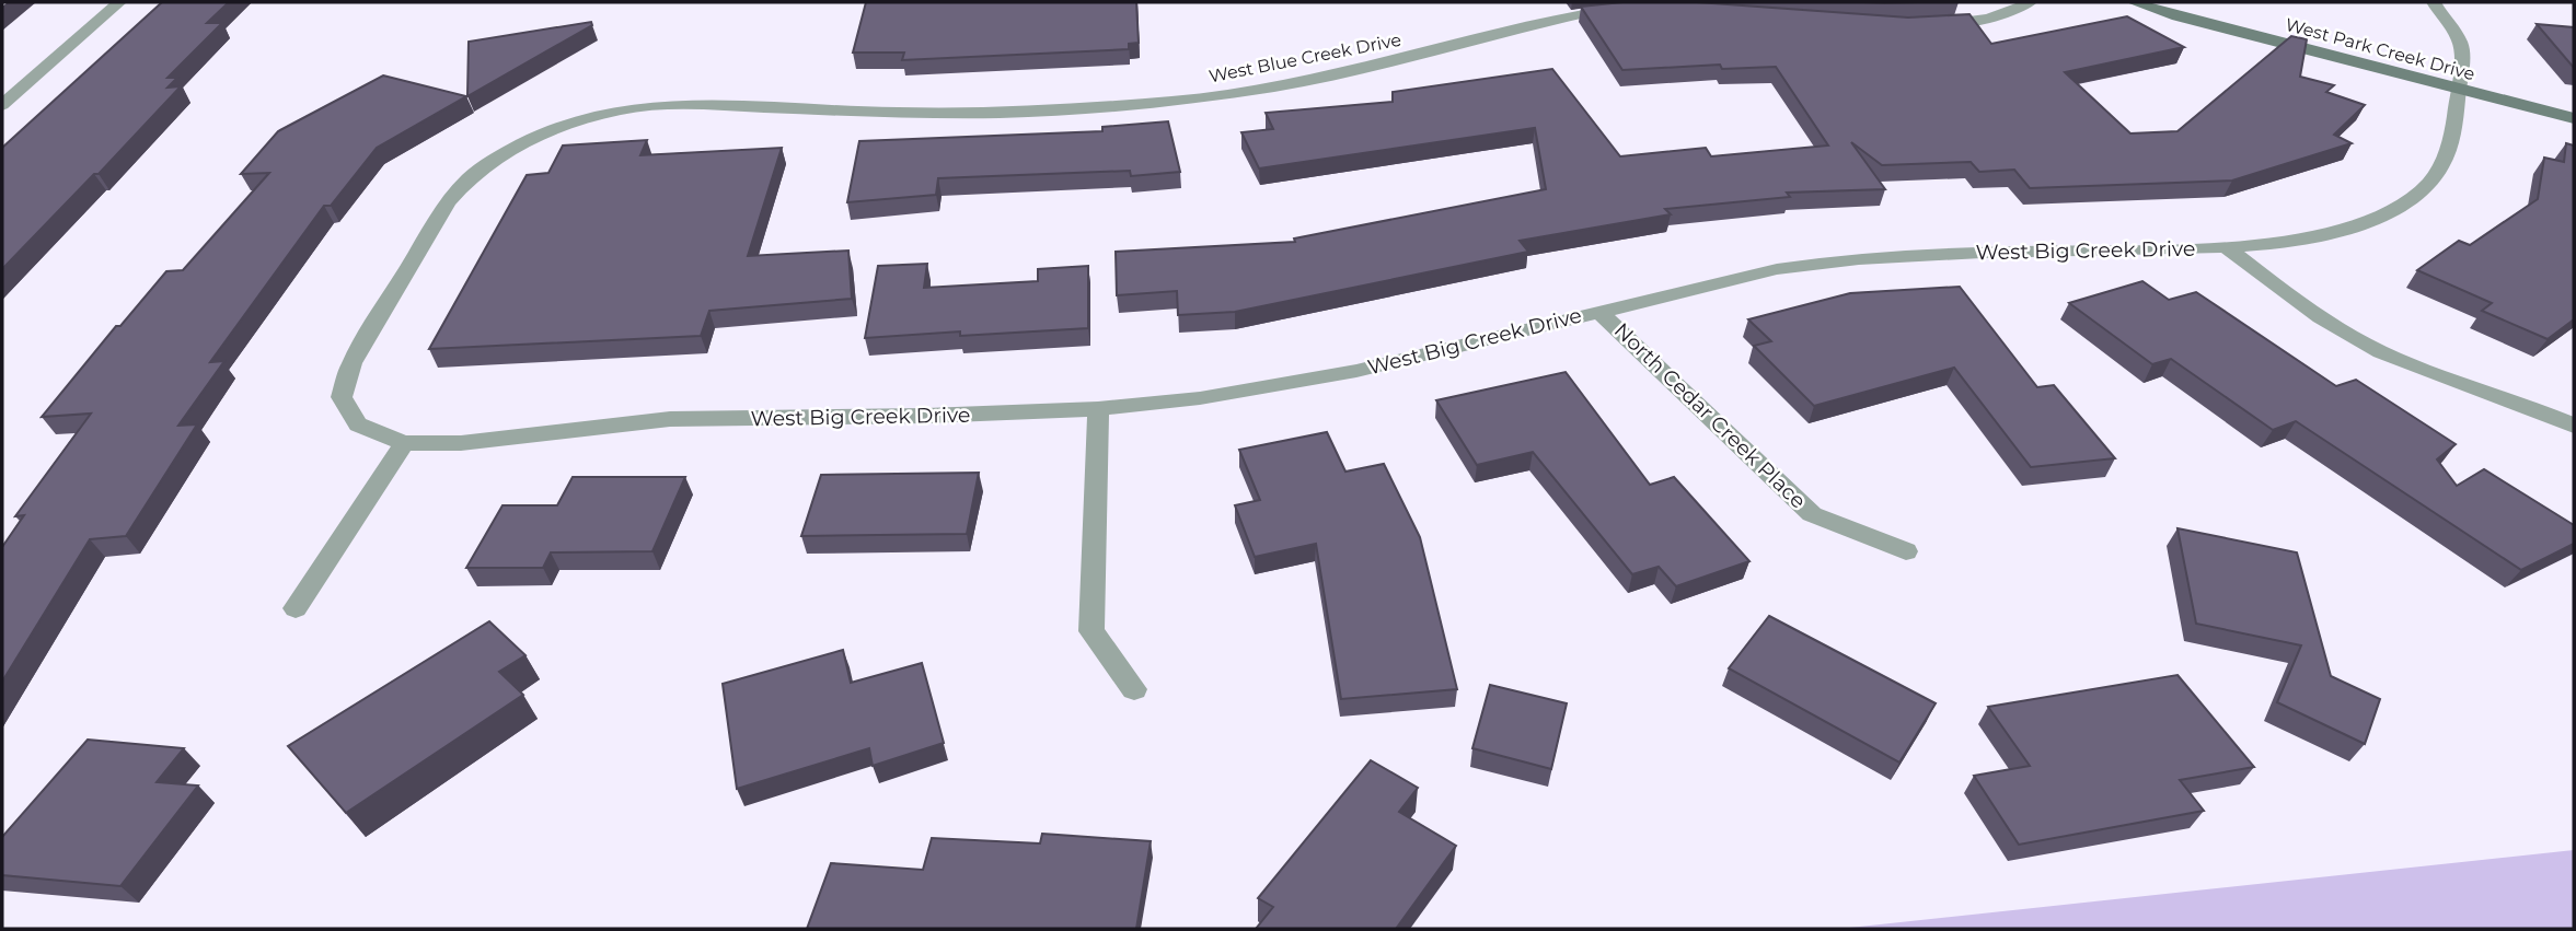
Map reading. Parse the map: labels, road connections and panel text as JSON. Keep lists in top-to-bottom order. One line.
{"streets":{"street":["West Park Creek Drive","West Blue Creek Drive","West Big Creek Drive","North Cedar Creek Place"]},"crossings":[["West Park Creek Drive","West Big Creek Drive"],["West Blue Creek Drive","West Big Creek Drive"],["West Big Creek Drive","North Cedar Creek Place"]]}
